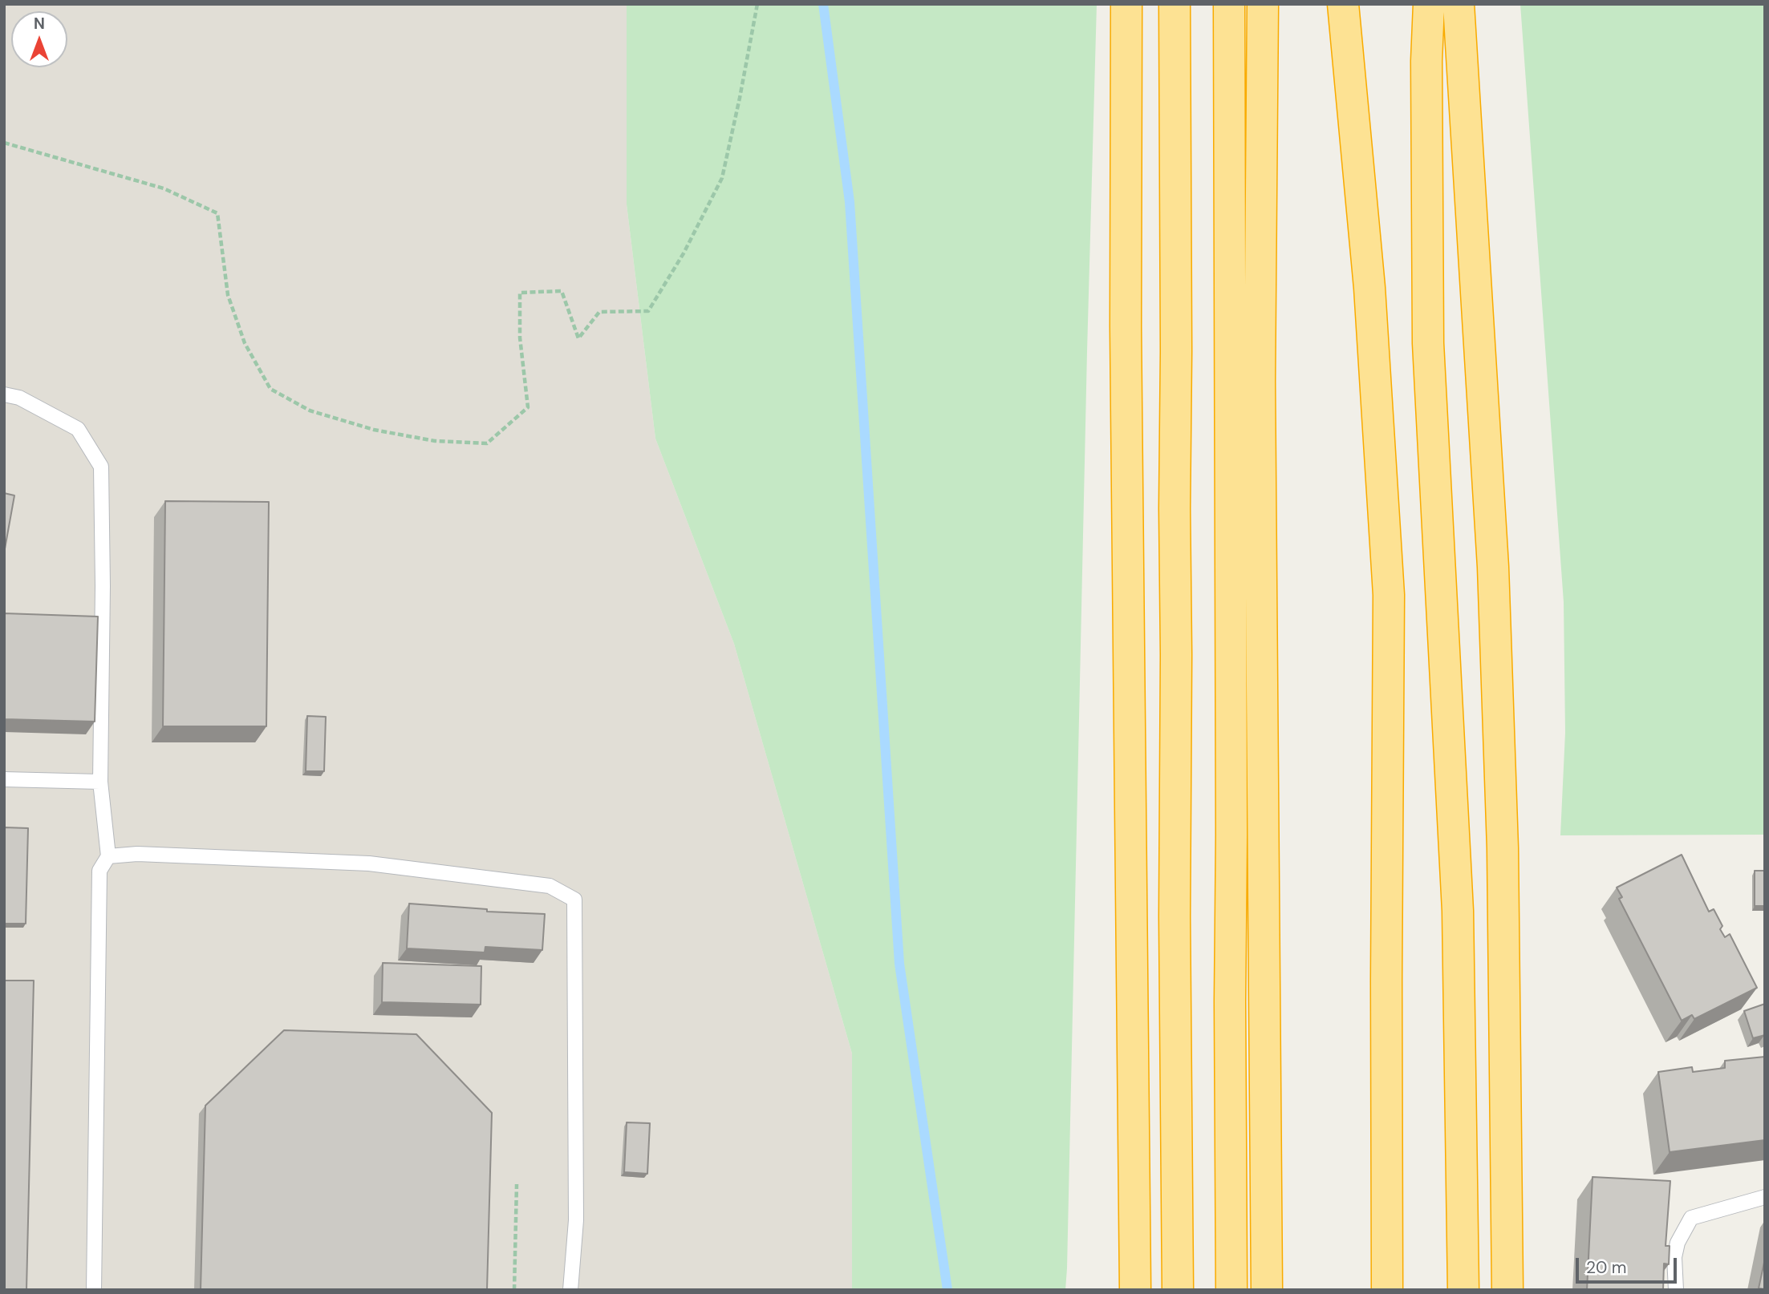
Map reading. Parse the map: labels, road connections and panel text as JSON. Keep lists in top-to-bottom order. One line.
{"scale_bar":"20 m","north":"top"}
